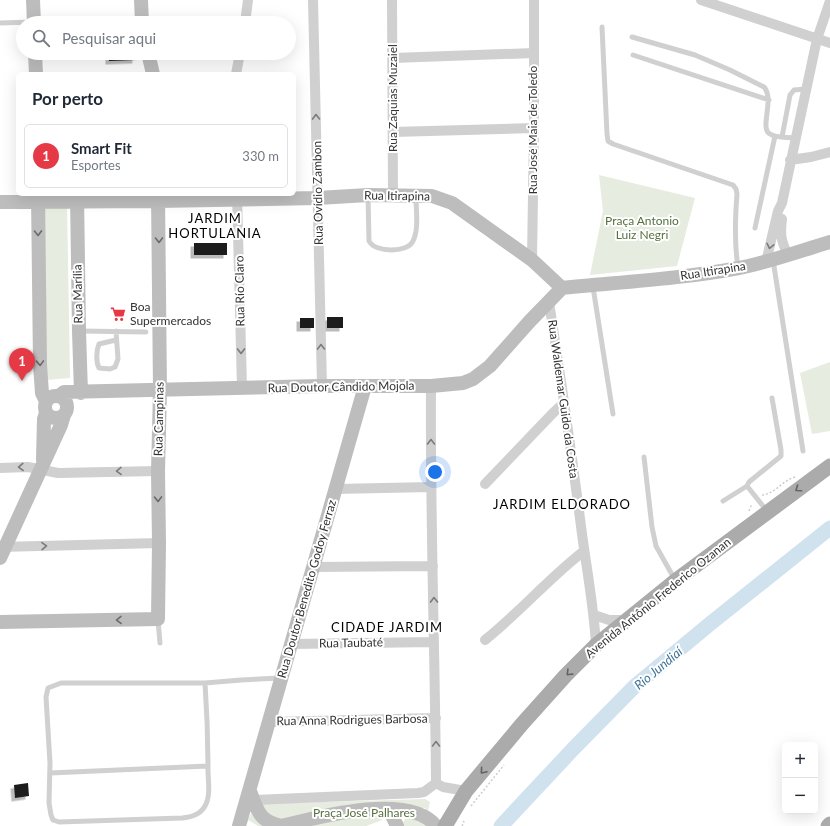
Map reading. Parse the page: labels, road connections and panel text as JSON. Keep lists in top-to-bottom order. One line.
{"streets":{"main road":["Avenida Antônio Frederico Ozanan"],"street":["Rua Zaquias Muzaiel","Rua José Maia de Toledo","Rua Ovídio Zambon","Rua Itirapina","Rua Río Claro","Rua Marília","Rua Doutor Cândido Mojola","Rua Waldemar Guido da Costa","Rua Campinas","Rua Doutor Benedito Godoy Ferraz","Rua Taubaté","Rua Anna Rodrigues Barbosa"]},"crossings":[["Rua Zaquias Muzaiel","Rua Itirapina"],["Rua José Maia de Toledo","Rua Itirapina"],["Rua Ovídio Zambon","Rua Itirapina"],["Rua Ovídio Zambon","Rua Doutor Cândido Mojola"],["Rua Itirapina","Rua Río Claro"],["Rua Itirapina","Rua Marília"],["Rua Itirapina","Rua Doutor Cândido Mojola"],["Rua Itirapina","Rua Campinas"],["Rua Río Claro","Rua Doutor Cândido Mojola"],["Rua Marília","Rua Doutor Cândido Mojola"],["Rua Doutor Cândido Mojola","Rua Waldemar Guido da Costa"],["Rua Doutor Cândido Mojola","Rua Campinas"],["Rua Doutor Cândido Mojola","Rua Doutor Benedito Godoy Ferraz"],["Rua Waldemar Guido da Costa","Avenida Antônio Frederico Ozanan"],["Rua Doutor Benedito Godoy Ferraz","Rua Taubaté"],["Rua Doutor Benedito Godoy Ferraz","Rua Anna Rodrigues Barbosa"]],"one_way":["Rua Ovídio Zambon","Rua Río Claro","Avenida Antônio Frederico Ozanan"],"districts":["JARDIM HORTULANIA","JARDIM ELDORADO","CIDADE JARDIM"],"water":["Rio Jundiaí"],"parks":["Praça Antonio Luiz Negri","Praça José Palhares"],"places":{"supermarket":["Boa Supermercados"]},"page":{"search":"Pesquisar aqui","heading":"Por perto","list":[{"mark":"1","name":"Smart Fit","note":"Esportes","value":"330 m"}],"pins":"1","map_buttons":["+","−"]}}
